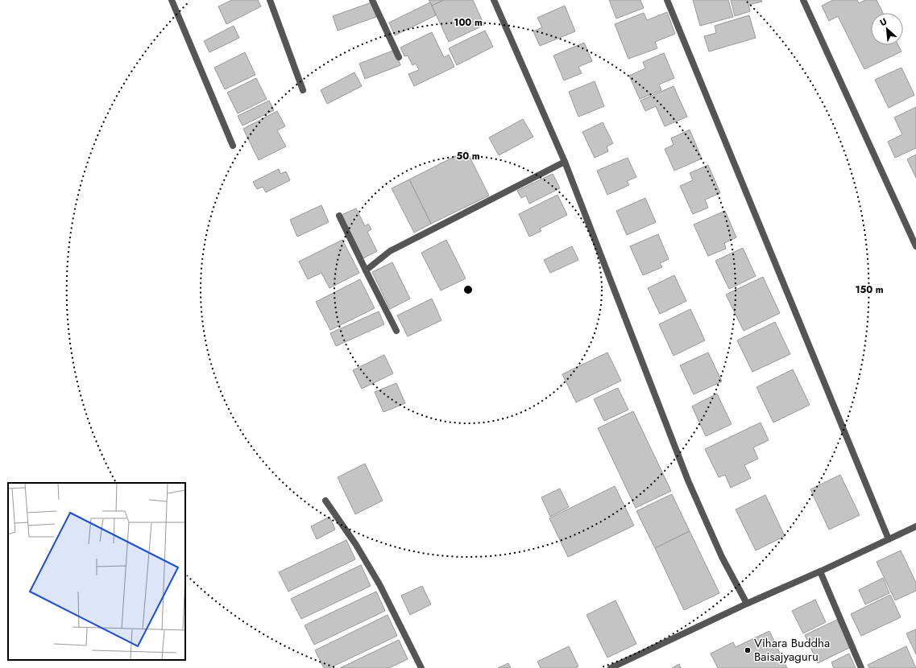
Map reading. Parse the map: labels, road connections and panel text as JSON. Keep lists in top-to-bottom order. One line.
{"places":["Vihara Buddha Baisajyaguru"],"north":"top left","rings":["100 m","50 m","150 m"]}
